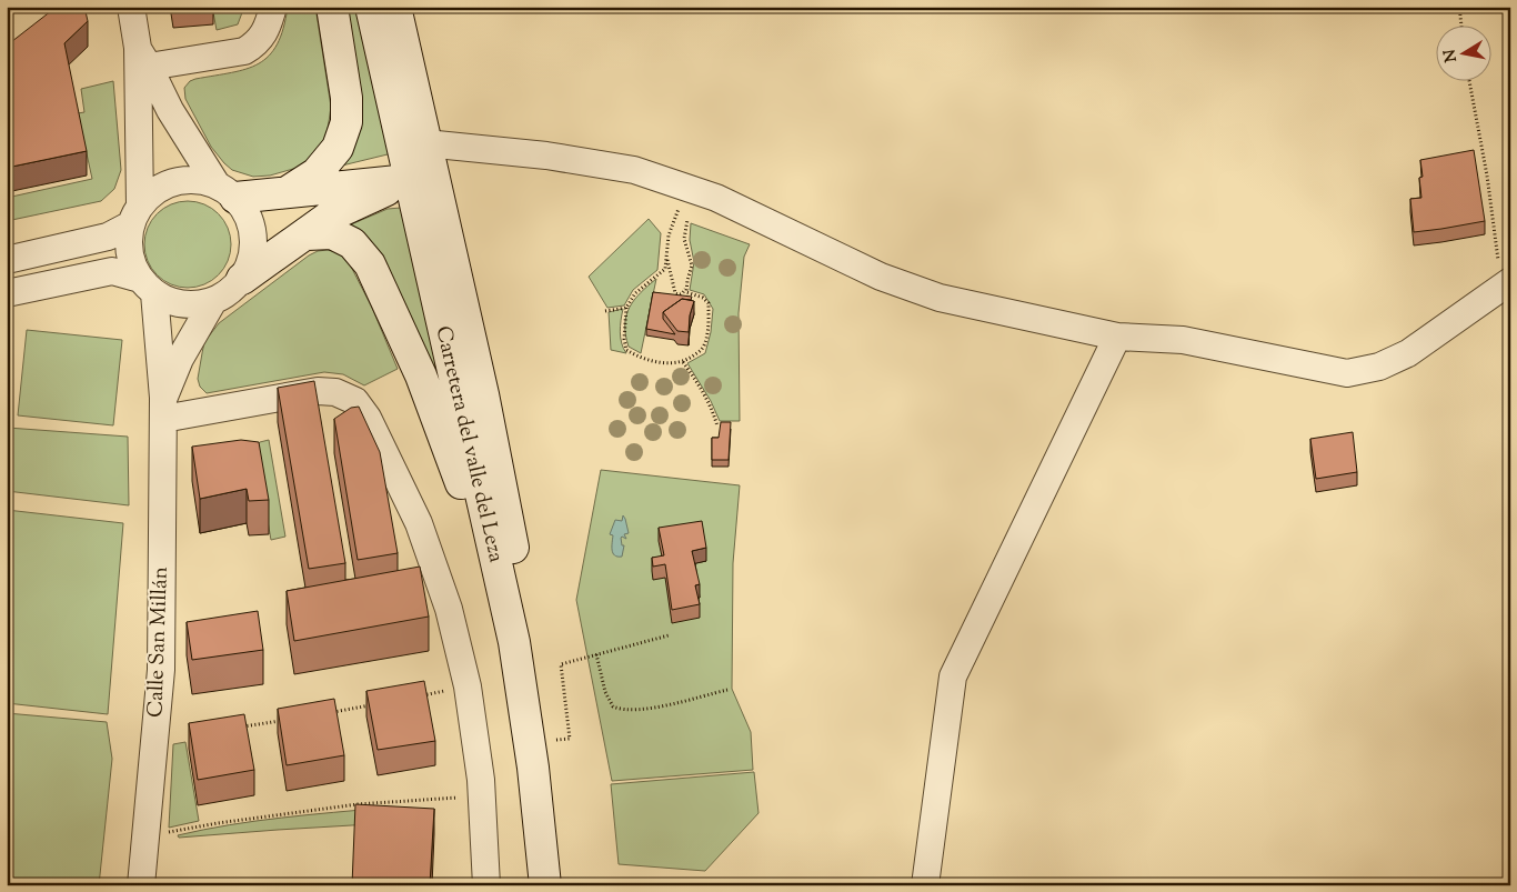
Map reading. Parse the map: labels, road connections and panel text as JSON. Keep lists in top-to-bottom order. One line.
{"streets":{"main road":["Carretera del valle del Leza"],"street":["Calle San Millán"]},"north":"left"}
